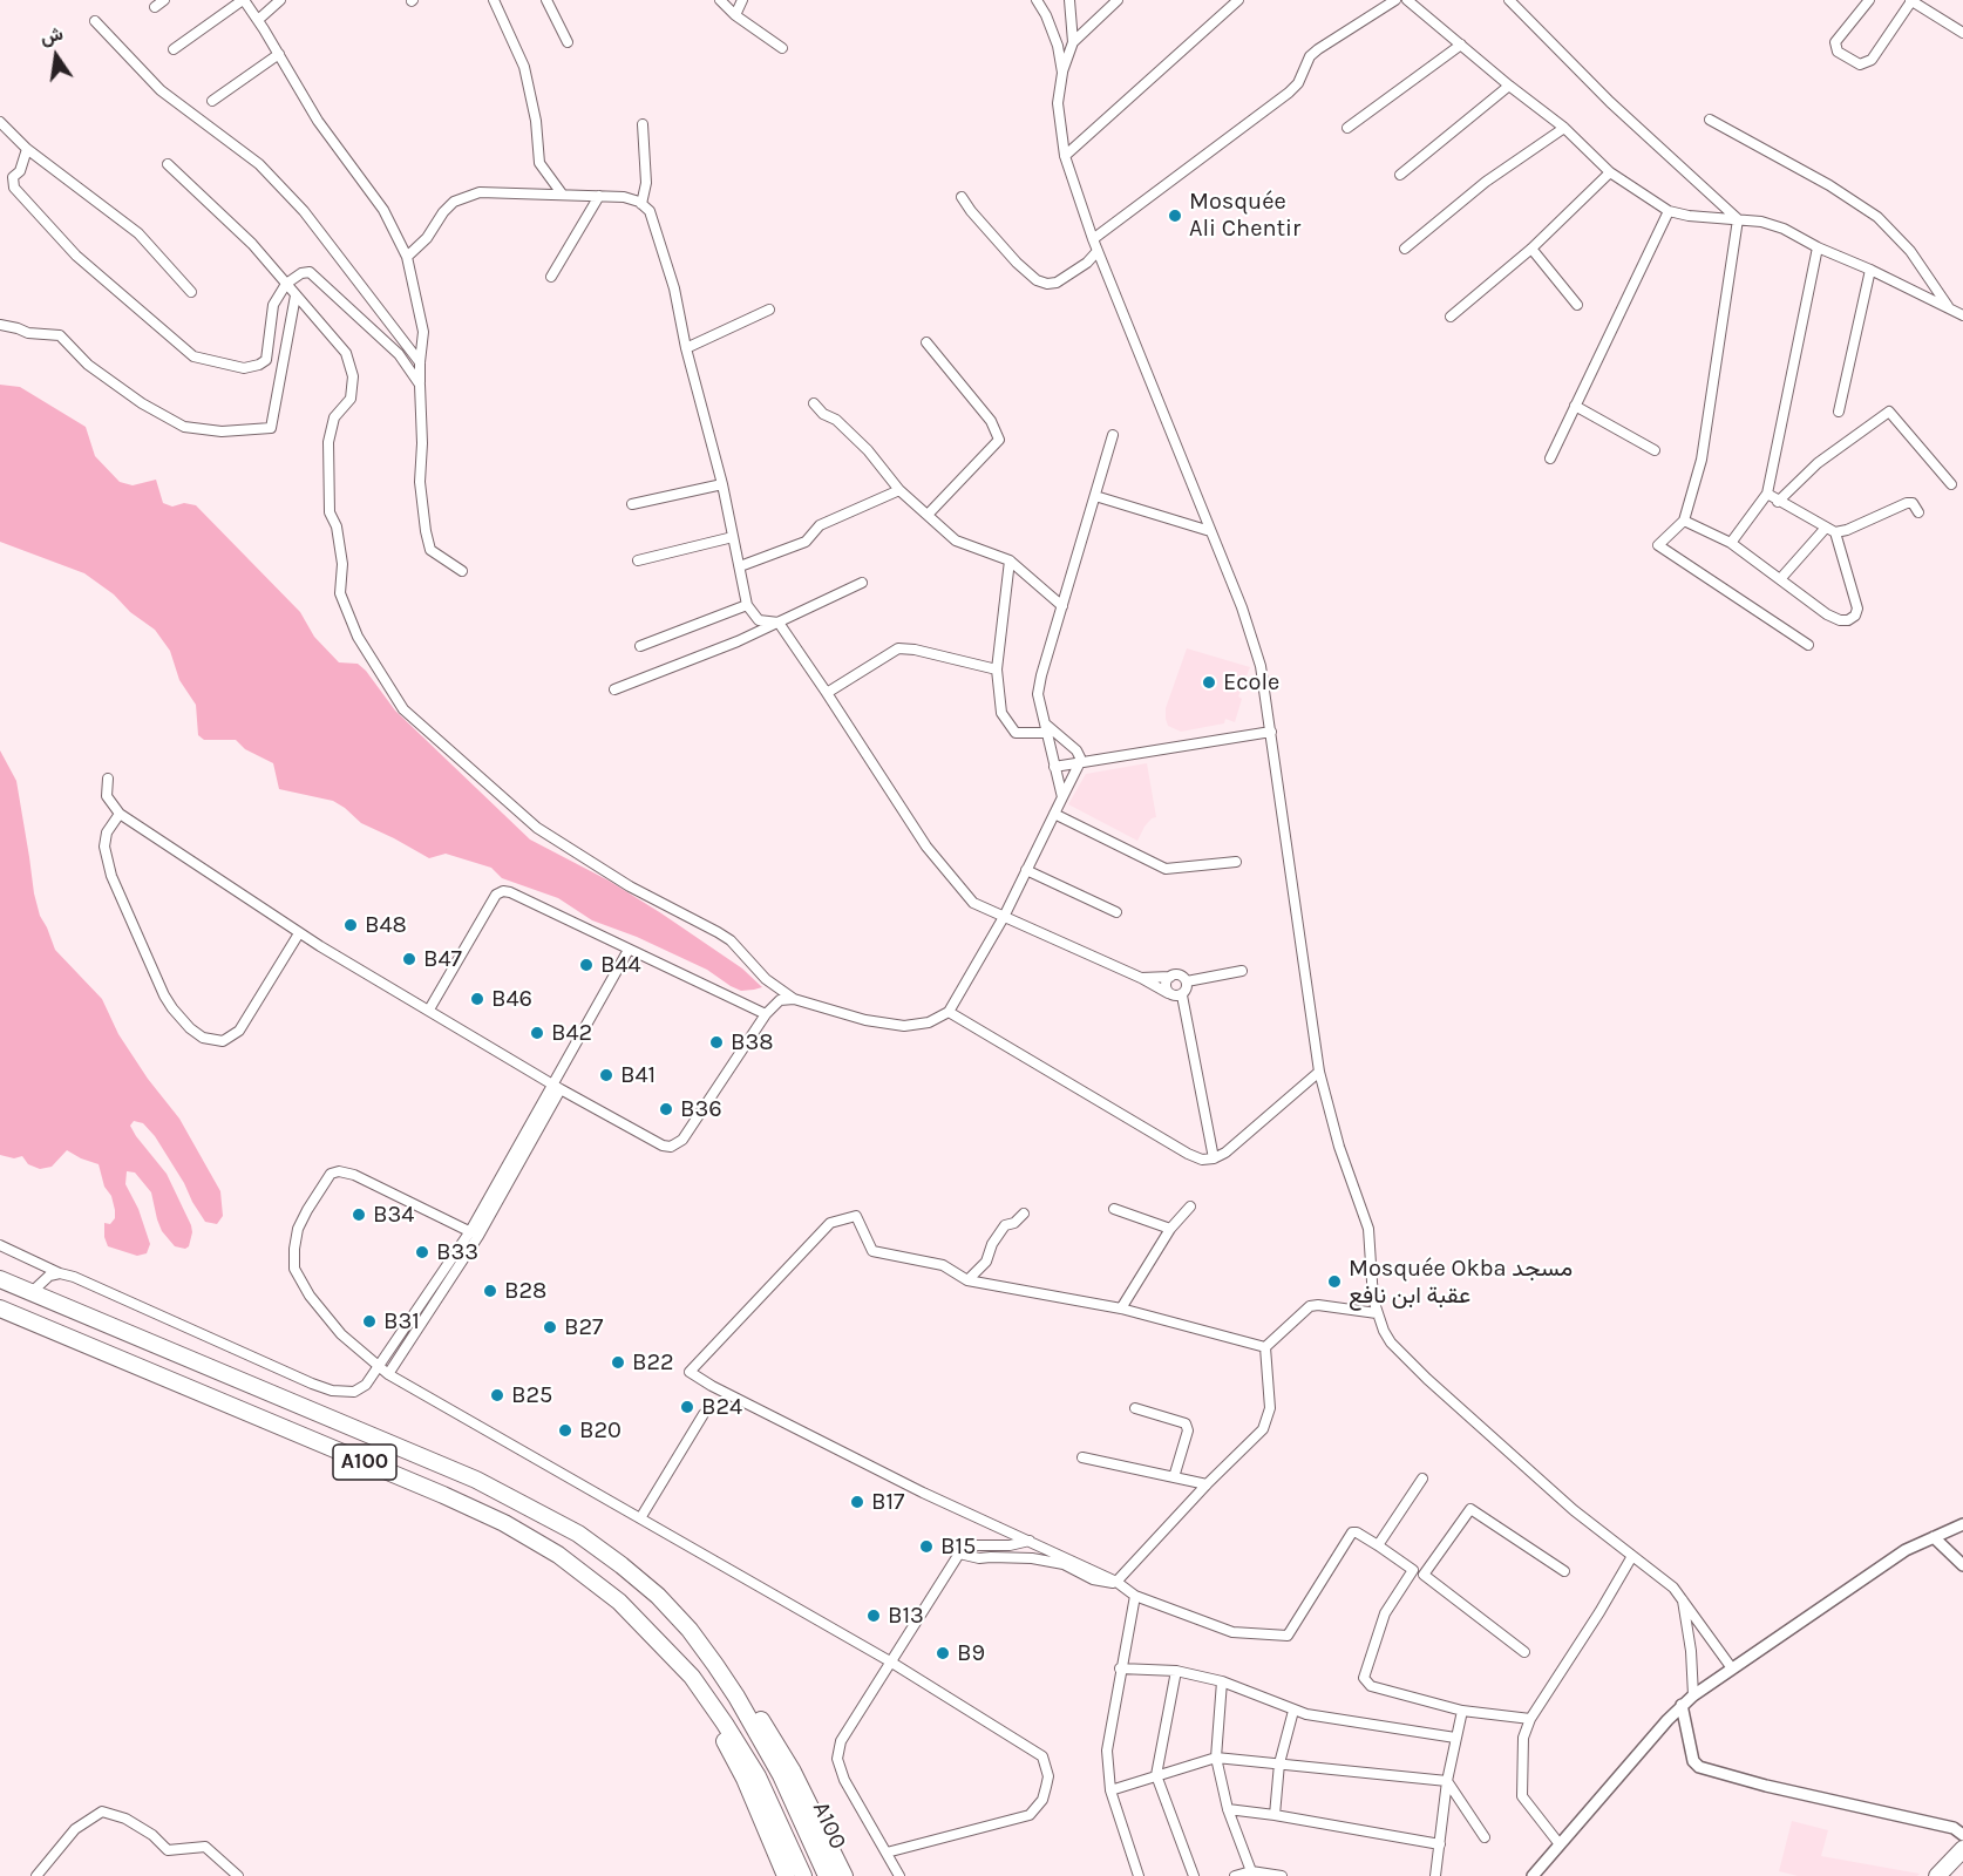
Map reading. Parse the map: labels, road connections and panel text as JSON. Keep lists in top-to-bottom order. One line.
{"streets":{"highway":["A100"]},"places":["Mosquée Ali Chentir","Ecole","B48","B47","B44","B46","B42","B38","B41","B36","B34","B33","Mosquée Okba مسجد عقبة ابن نافع","B28","B31","B27","B22","B25","B24","B20","B17","B15","B13","B9"],"north":"top"}
